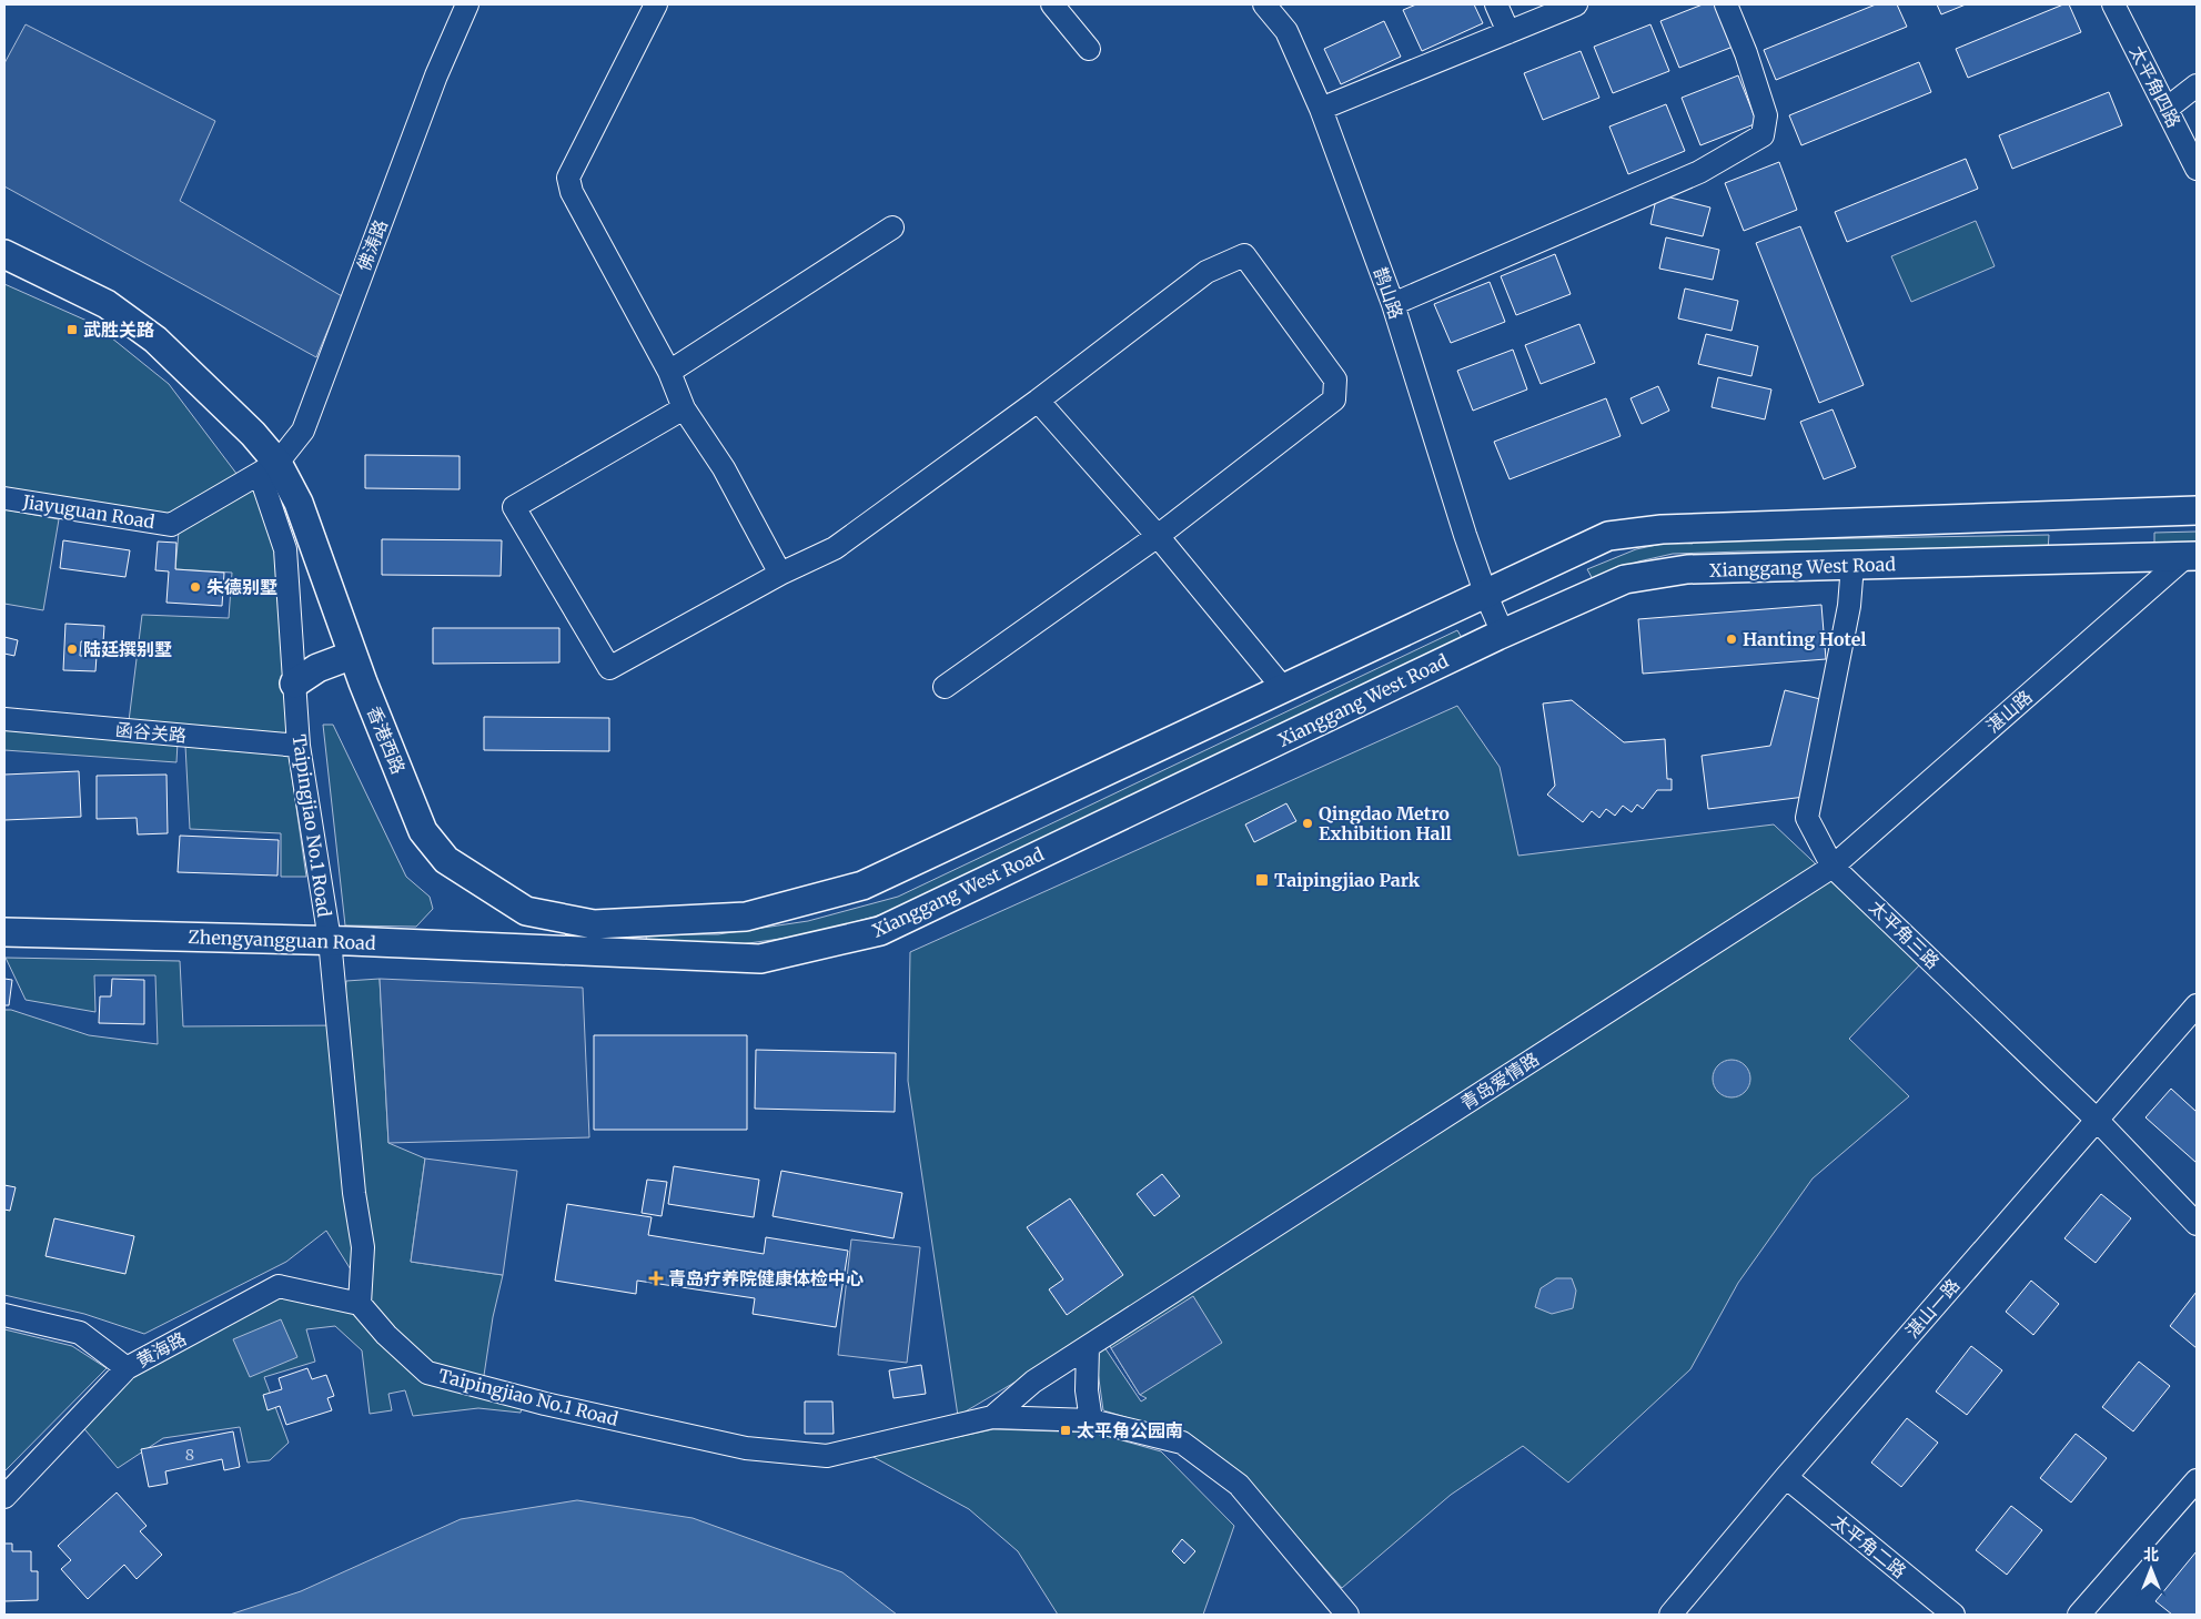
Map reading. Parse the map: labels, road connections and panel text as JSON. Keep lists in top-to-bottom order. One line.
{"streets":{"main road":["Xianggang West Road","香港西路","Zhengyangguan Road"],"street":["太平角四路","佛涛路","鹊山路","Jiayuguan Road","湛山路","函谷关路","Taipingjiao No.1 Road","太平角三路","青岛爱情路","湛山一路","黄海路","太平角二路"]},"crossings":[["佛涛路","Jiayuguan Road"],["佛涛路","香港西路"],["佛涛路","Taipingjiao No.1 Road"],["鹊山路","Xianggang West Road"],["Jiayuguan Road","香港西路"],["Jiayuguan Road","Taipingjiao No.1 Road"],["Xianggang West Road","湛山路"],["Xianggang West Road","太平角三路"],["Xianggang West Road","Zhengyangguan Road"],["湛山路","太平角三路"],["湛山路","青岛爱情路"],["函谷关路","Taipingjiao No.1 Road"],["香港西路","Taipingjiao No.1 Road"],["Taipingjiao No.1 Road","Zhengyangguan Road"],["Taipingjiao No.1 Road","青岛爱情路"],["Taipingjiao No.1 Road","黄海路"],["太平角三路","青岛爱情路"],["太平角三路","湛山一路"],["湛山一路","太平角二路"]],"places":{"transit":["武胜关路","Taipingjiao Park","太平角公园南"],"other":["朱德别墅","Hanting Hotel","陆廷撰别墅","Qingdao Metro Exhibition Hall"],"health":["青岛疗养院健康体检中心"]},"house_numbers":["8"],"north":"top"}
